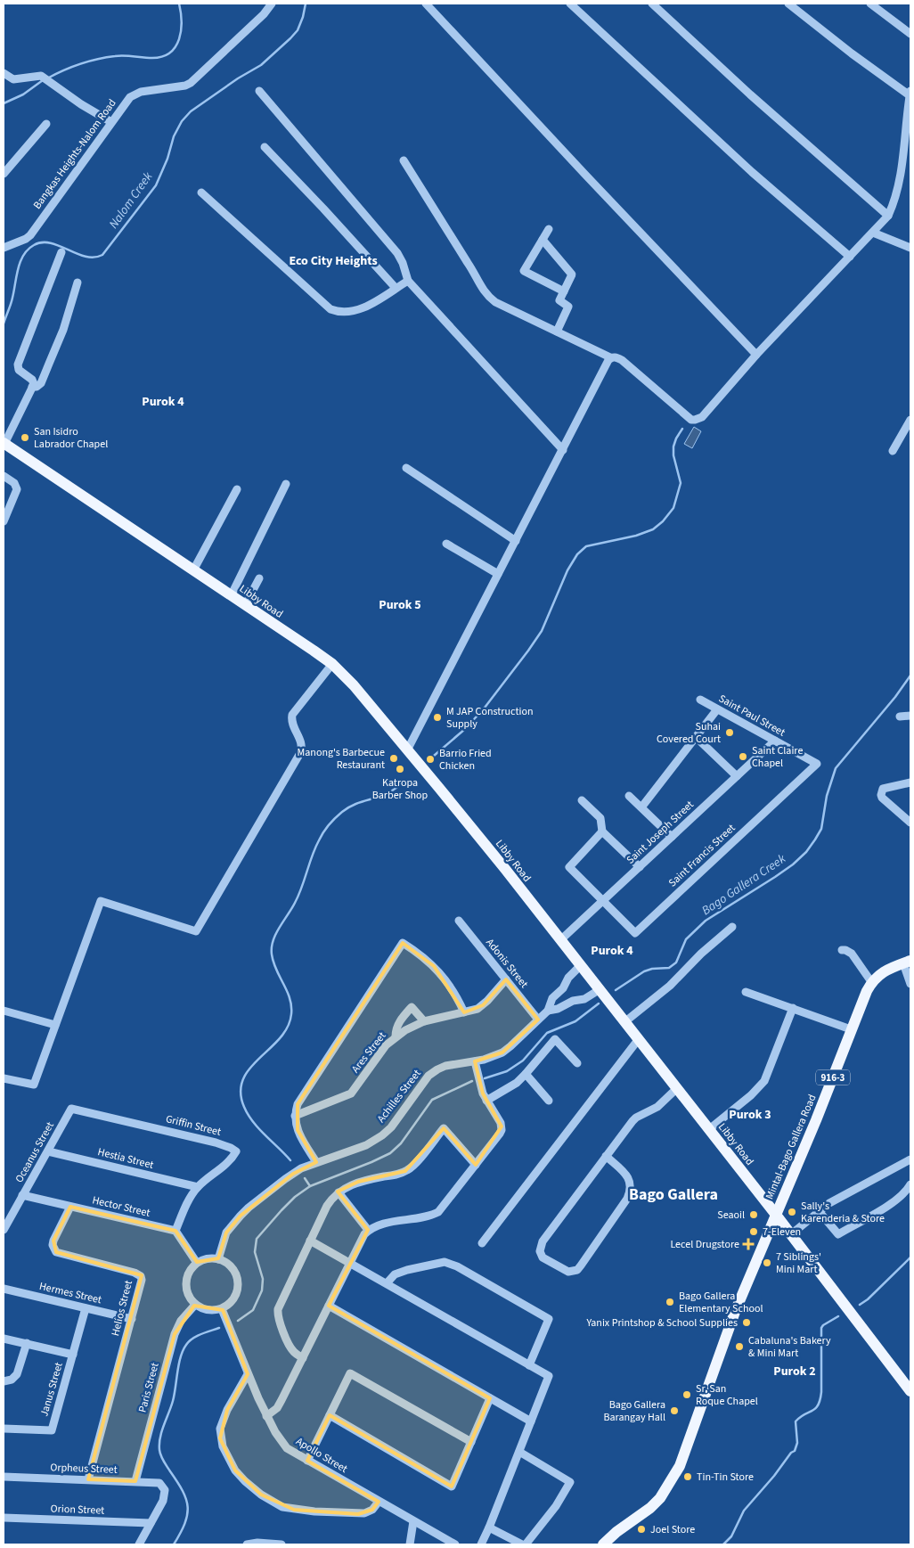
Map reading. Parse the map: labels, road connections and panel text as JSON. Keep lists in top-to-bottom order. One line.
{"streets":{"main road":["Libby Road","916-3","Mintal-Bago Gallera Road"],"street":["Bangkas Heights-Nalom Road","Saint Paul Street","Saint Joseph Street","Saint Francis Street","Adonis Street","Ares Street","Achilles Street","Griffin Street","Oceanus Street","Hestia Street","Hector Street","Hermes Street","Helios Street","Paris Street","Janus Street","Apollo Street","Orpheus Street","Orion Street"]},"crossings":[["Libby Road","Saint Joseph Street"],["Libby Road","Achilles Street"],["Libby Road","Mintal-Bago Gallera Road"],["Saint Paul Street","Saint Joseph Street"],["Saint Paul Street","Saint Francis Street"],["Saint Joseph Street","Saint Francis Street"],["Adonis Street","Ares Street"],["Adonis Street","Achilles Street"],["Achilles Street","Paris Street"],["Achilles Street","Apollo Street"],["Griffin Street","Oceanus Street"],["Griffin Street","Hestia Street"],["Griffin Street","Hector Street"],["Oceanus Street","Hestia Street"],["Oceanus Street","Hector Street"],["Hector Street","Helios Street"],["Hermes Street","Helios Street"],["Hermes Street","Janus Street"],["Helios Street","Orpheus Street"],["Paris Street","Apollo Street"],["Paris Street","Orpheus Street"],["Orpheus Street","Orion Street"]],"districts":["Eco City Heights","Purok 4","Purok 5","Purok 4","Purok 3","Bago Gallera","Purok 2"],"water":["Nalom Creek","Bago Gallera Creek"],"places":{"other":["San Isidro Labrador Chapel","M JAP Construction Supply","Suhai Covered Court","Saint Claire Chapel","Manong's Barbecue Restaurant","Barrio Fried Chicken","Katropa Barber Shop","Sally's Karenderia & Store","Seaoil","7-Eleven","7 Siblings' Mini Mart","Bago Gallera Elementary School","Yanix Printshop & School Supplies","Cabaluna's Bakery & Mini Mart","Sr. San Roque Chapel","Bago Gallera Barangay Hall","Tin-Tin Store","Joel Store"],"health":["Lecel Drugstore"]}}
